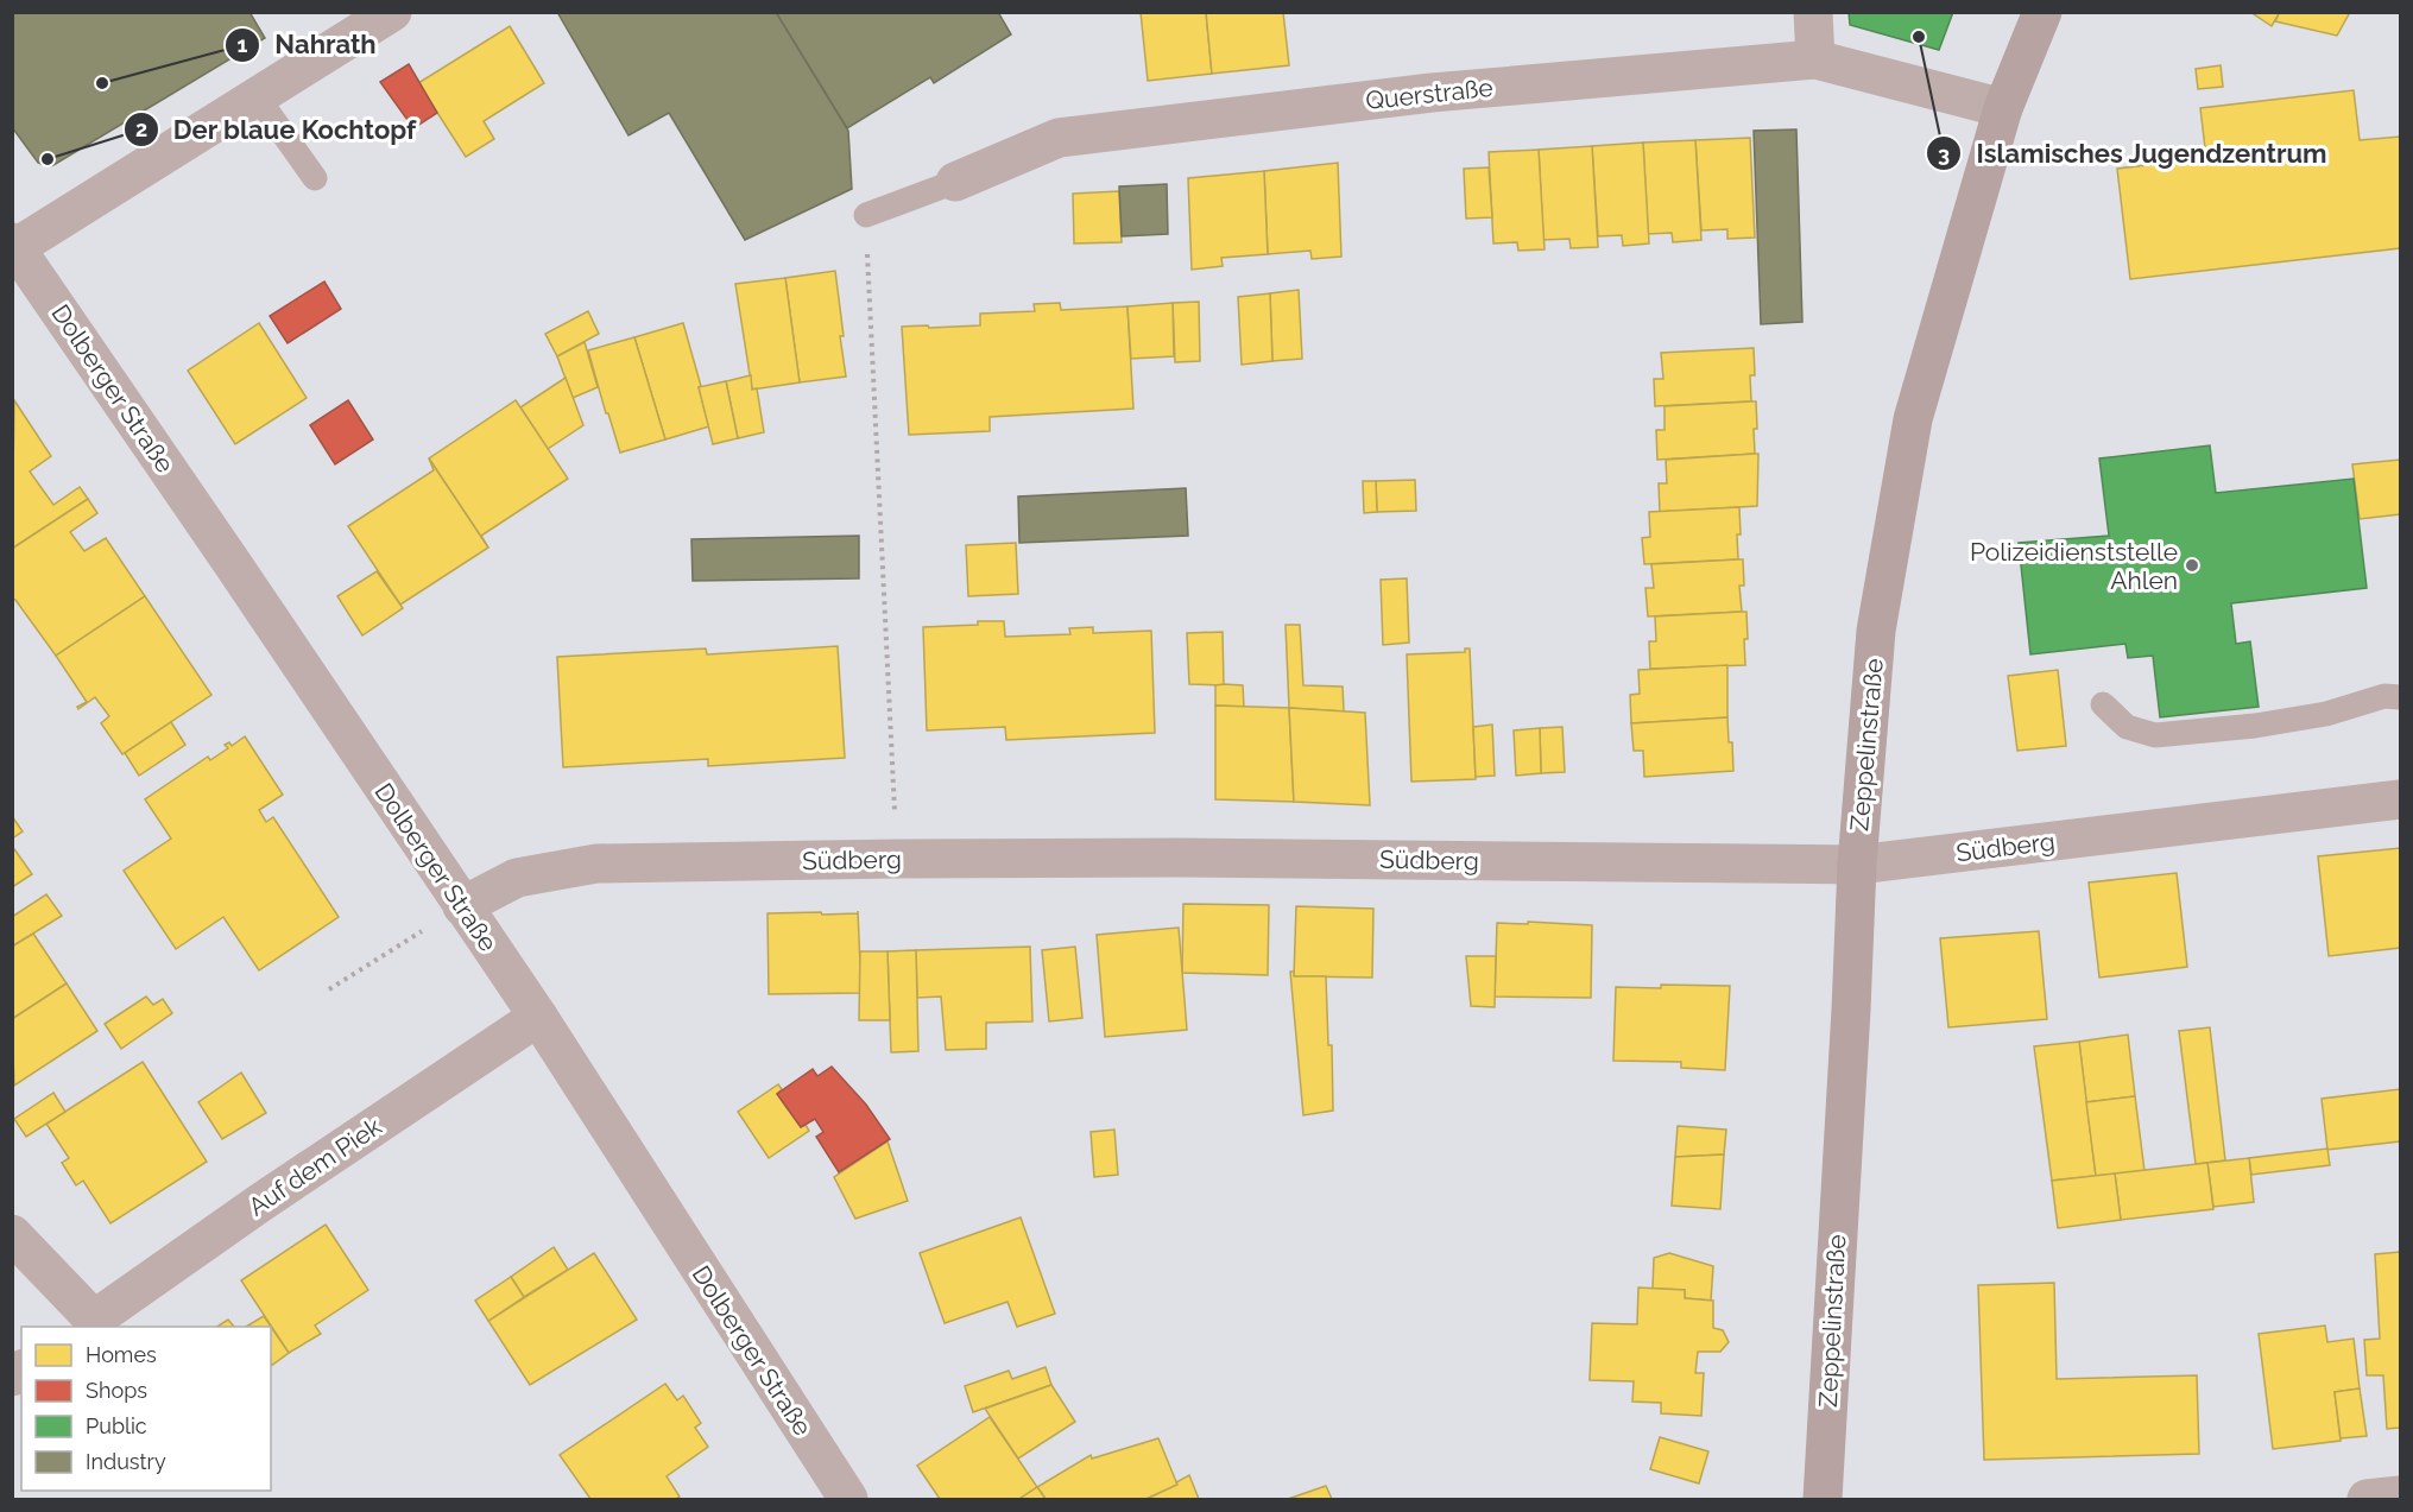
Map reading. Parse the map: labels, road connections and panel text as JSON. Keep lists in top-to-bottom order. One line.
{"streets":{"main road":["Zeppelinstraße"],"street":["Querstraße","Dolberger Straße","Südberg","Auf dem Piek"]},"crossings":[["Querstraße","Zeppelinstraße"],["Dolberger Straße","Südberg"],["Dolberger Straße","Auf dem Piek"],["Zeppelinstraße","Südberg"]],"places":["Islamisches Jugendzentrum","Nahrath","Der blaue Kochtopf","Polizeidienststelle Ahlen"],"legend":["Homes","Shops","Public","Industry"]}
